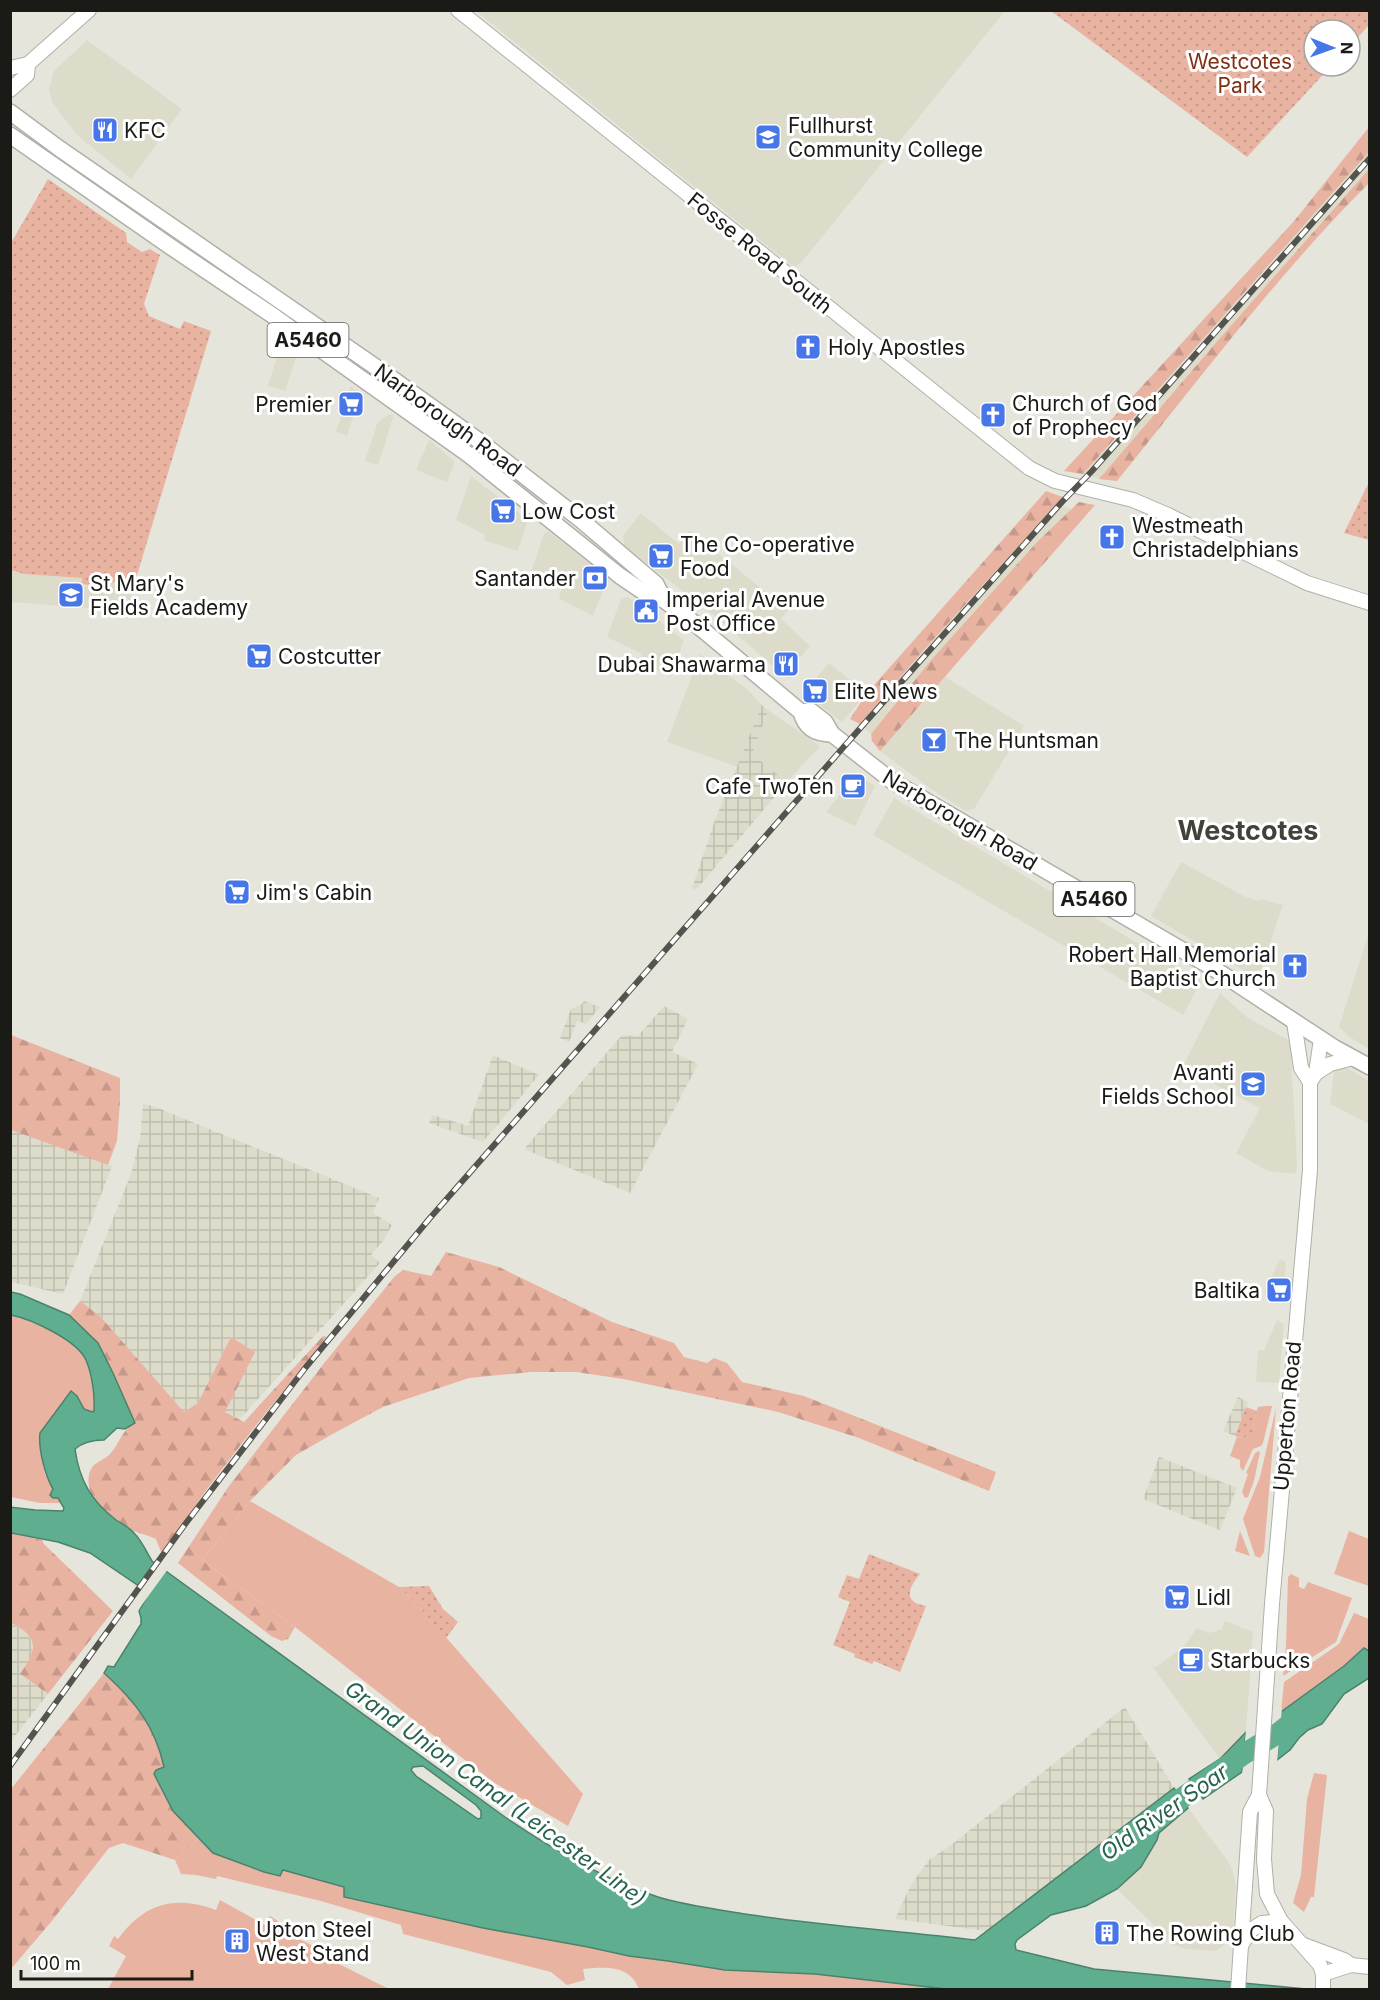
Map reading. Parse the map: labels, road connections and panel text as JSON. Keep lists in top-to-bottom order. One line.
{"streets":{"main road":["A5460","Narborough Road"],"street":["Fosse Road South","Upperton Road"]},"crossings":[["Narborough Road","Upperton Road"]],"districts":["Westcotes"],"water":["Grand Union Canal (Leicester Line)","Old River Soar"],"parks":["Westcotes Park"],"places":{"restaurant":["KFC","Dubai Shawarma"],"school or university":["Fullhurst Community College","St Mary's Fields Academy","Avanti Fields School"],"church":["Holy Apostles","Church of God of Prophecy","Westmeath Christadelphians","Robert Hall Memorial Baptist Church"],"supermarket":["Premier","Low Cost","The Co-operative Food","Costcutter","Elite News","Jim's Cabin","Baltika","Lidl"],"bank":["Santander"],"public building":["Imperial Avenue Post Office"],"bar":["The Huntsman"],"cafe":["Cafe TwoTen","Starbucks"],"building":["The Rowing Club","Upton Steel West Stand"]},"scale_bar":"100 m","north":"right"}
